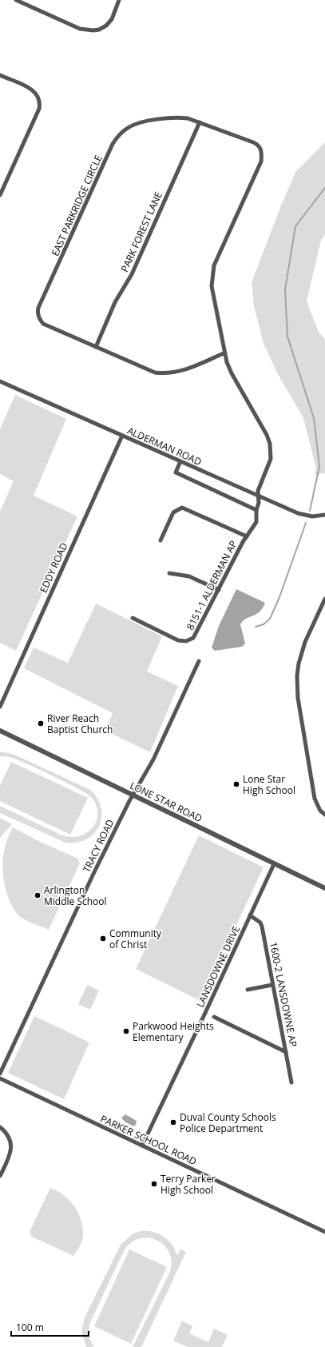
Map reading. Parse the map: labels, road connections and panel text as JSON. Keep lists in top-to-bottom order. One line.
{"streets":{"street":["EAST PARKRIDGE CIRCLE","PARK FOREST LANE","ALDERMAN ROAD","EDDY ROAD","8151-1 ALDERMAN AP","LONE STAR ROAD","TRACY ROAD","LANSDOWNE DRIVE","1600-2 LANSDOWNE AP","PARKER SCHOOL ROAD"]},"crossings":[["EAST PARKRIDGE CIRCLE","PARK FOREST LANE"],["EAST PARKRIDGE CIRCLE","8151-1 ALDERMAN AP"],["ALDERMAN ROAD","EDDY ROAD"],["ALDERMAN ROAD","8151-1 ALDERMAN AP"],["LONE STAR ROAD","TRACY ROAD"],["LONE STAR ROAD","LANSDOWNE DRIVE"],["LANSDOWNE DRIVE","1600-2 LANSDOWNE AP"],["LANSDOWNE DRIVE","PARKER SCHOOL ROAD"]],"places":["River Reach Baptist Church","Lone Star High School","Arlington Middle School","Community of Christ","Parkwood Heights Elementary","Duval County Schools Police Department","Terry Parker High School"],"scale_bar":"100 m"}
